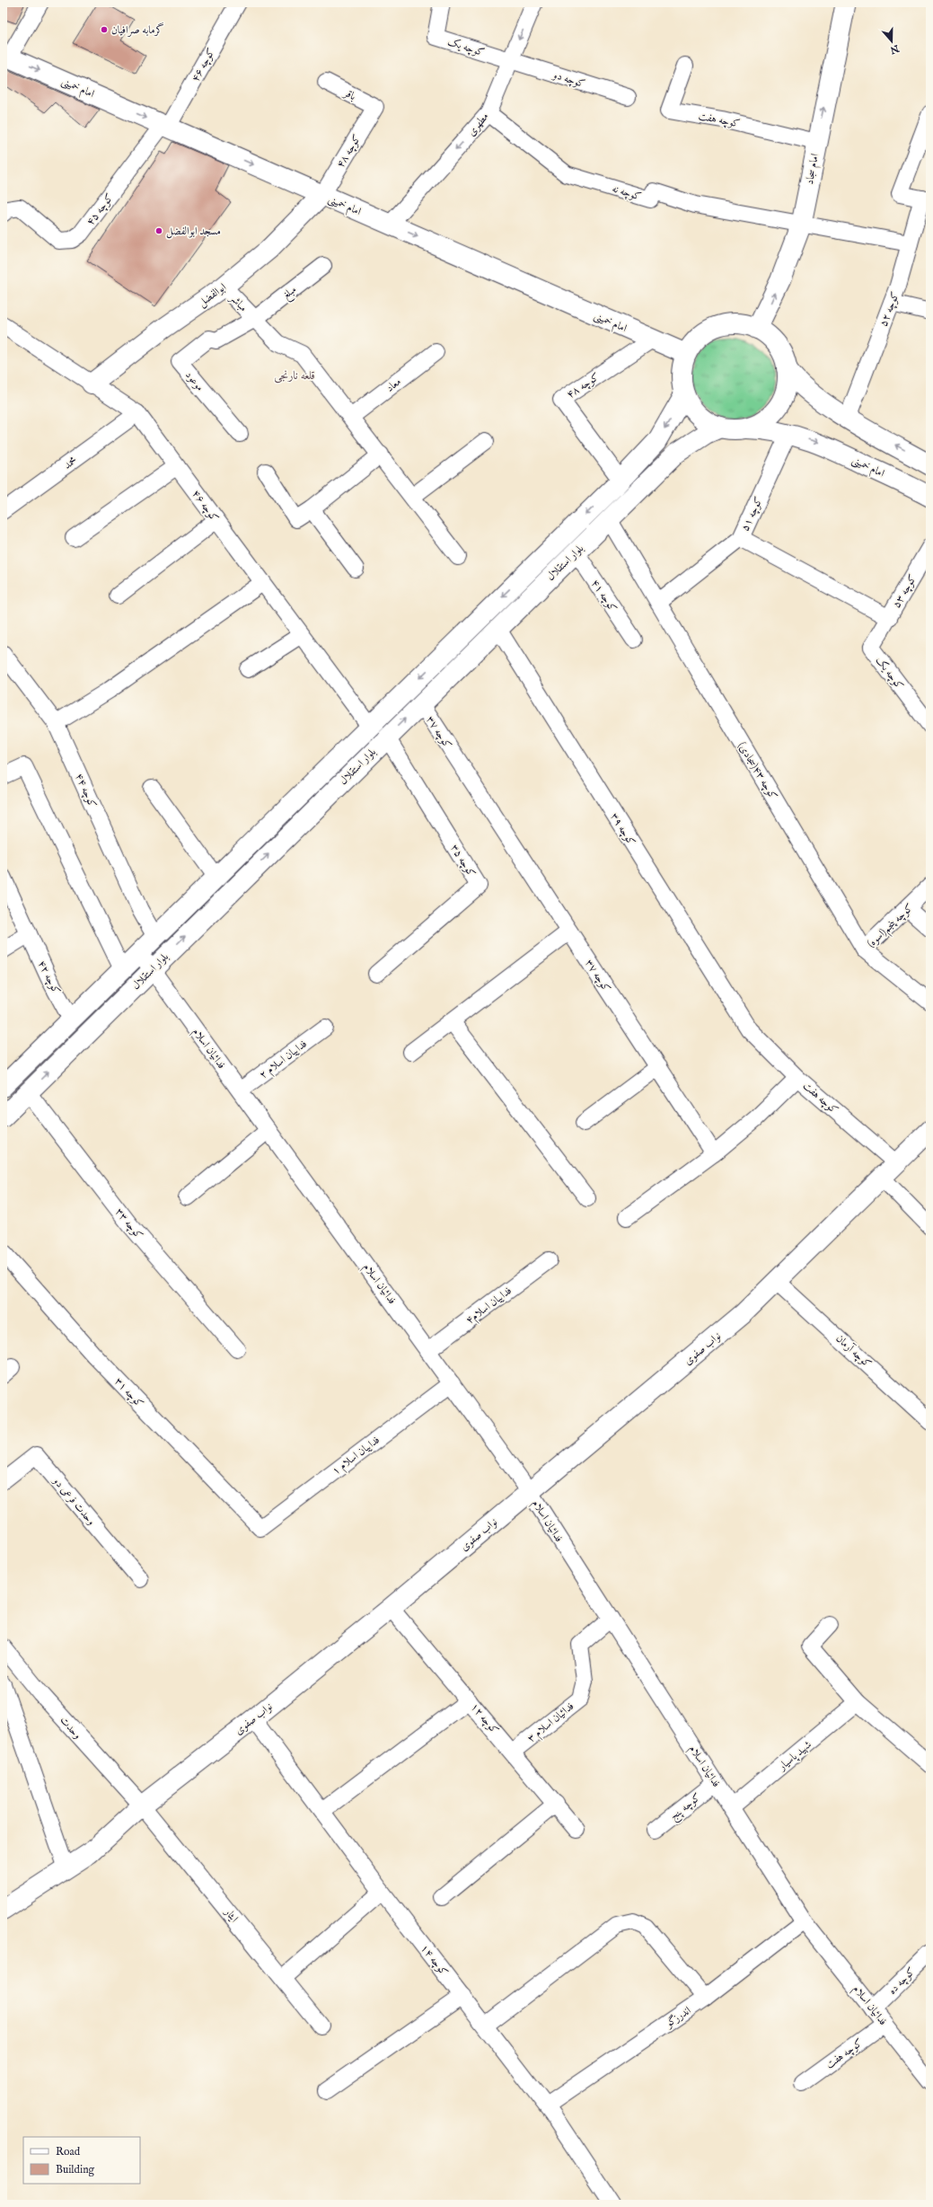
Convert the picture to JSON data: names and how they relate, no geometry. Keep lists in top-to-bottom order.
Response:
{
  "streets": {
    "main road": [
      "امام خمینی",
      "امام سجاد",
      "ابوالفضل",
      "بلوار استقلال",
      "نواب صفوی"
    ],
    "street": [
      "کوچه یک",
      "کوچه ۴۶",
      "کوچه دو",
      "باقر",
      "کوچه هفت",
      "مطهری",
      "کوچه ۴۸",
      "کوچه نه",
      "کوچه ۴۵",
      "مبلغ",
      "مباشر",
      "کوچه ۵۲",
      "موعود",
      "معاد",
      "محمد",
      "کوچه ۵۱",
      "کوچه ۵۳",
      "کوچه ۴۱",
      "کوچه ۳۷",
      "کوچه ۴۳(سجادی)",
      "کوچه ۴۴",
      "کوچه ۳۹",
      "کوچه ۳۵",
      "کوچه پنجم(اسوه)",
      "کوچه ۴۲",
      "فدائیان اسلام",
      "فداییان اسلام ۲",
      "کوچه ۳۳",
      "فداییان اسلام۴",
      "کوچه آرمان",
      "کوچه ۳۱",
      "فداییان اسلام ۱",
      "وحدت فرعی دو",
      "کوچه ۱۲",
      "فدائیان اسلام ۳",
      "وحدت",
      "شهید پاسیار",
      "کوچه پنج",
      "ایثار",
      "کوچه ۱۴",
      "کوچه ده",
      "اندرزگو"
    ]
  },
  "crossings": [
    ["کوچه یک", "کوچه دو"],
    ["کوچه یک", "مطهری"],
    ["کوچه یک", "کوچه ۵۳"],
    ["کوچه ۴۶", "امام خمینی"],
    ["کوچه ۴۶", "کوچه ۴۵"],
    ["کوچه ۴۶", "ابوالفضل"],
    ["کوچه ۴۶", "محمد"],
    ["کوچه ۴۶", "بلوار استقلال"],
    ["کوچه دو", "مطهری"],
    ["امام خمینی", "مطهری"],
    ["امام خمینی", "کوچه ۴۸"],
    ["امام خمینی", "امام سجاد"],
    ["امام خمینی", "کوچه ۴۵"],
    ["امام خمینی", "ابوالفضل"],
    ["امام خمینی", "کوچه ۵۱"],
    ["امام خمینی", "بلوار استقلال"],
    ["باقر", "کوچه ۴۸"],
    ["کوچه هفت", "امام سجاد"],
    ["کوچه هفت", "کوچه ۳۹"],
    ["کوچه هفت", "فدائیان اسلام"],
    ["کوچه هفت", "نواب صفوی"],
    ["مطهری", "کوچه نه"],
    ["کوچه ۴۸", "ابوالفضل"],
    ["کوچه ۴۸", "بلوار استقلال"],
    ["امام سجاد", "کوچه نه"],
    ["امام سجاد", "بلوار استقلال"],
    ["مبلغ", "مباشر"],
    ["مبلغ", "موعود"],
    ["ابوالفضل", "مباشر"],
    ["مباشر", "موعود"],
    ["مباشر", "معاد"],
    ["کوچه ۵۱", "کوچه ۴۳(سجادی)"],
    ["بلوار استقلال", "کوچه ۴۱"],
    ["بلوار استقلال", "کوچه ۳۷"],
    ["بلوار استقلال", "کوچه ۴۳(سجادی)"],
    ["بلوار استقلال", "کوچه ۴۴"],
    ["بلوار استقلال", "کوچه ۳۹"],
    ["بلوار استقلال", "کوچه ۳۵"],
    ["بلوار استقلال", "کوچه ۴۲"],
    ["بلوار استقلال", "فدائیان اسلام"],
    ["بلوار استقلال", "کوچه ۳۳"],
    ["کوچه ۴۳(سجادی)", "کوچه پنجم(اسوه)"],
    ["فدائیان اسلام", "فداییان اسلام ۲"],
    ["فدائیان اسلام", "فداییان اسلام۴"],
    ["فدائیان اسلام", "نواب صفوی"],
    ["فدائیان اسلام", "فداییان اسلام ۱"],
    ["فدائیان اسلام", "فدائیان اسلام ۳"],
    ["فدائیان اسلام", "شهید پاسیار"],
    ["فدائیان اسلام", "کوچه پنج"],
    ["فدائیان اسلام", "کوچه ده"],
    ["فدائیان اسلام", "اندرزگو"],
    ["نواب صفوی", "کوچه آرمان"],
    ["نواب صفوی", "کوچه ۱۲"],
    ["نواب صفوی", "وحدت"],
    ["نواب صفوی", "ایثار"],
    ["نواب صفوی", "کوچه ۱۴"],
    ["کوچه ۳۱", "فداییان اسلام ۱"],
    ["کوچه ۱۲", "فدائیان اسلام ۳"],
    ["وحدت", "ایثار"],
    ["کوچه ۱۴", "اندرزگو"]
  ],
  "one_way": ["امام خمینی", "مطهری", "امام سجاد"],
  "districts": ["قلعه نارنجی"],
  "places": ["گرمابه صرافیان", "مسجد ابوالفضل"],
  "legend": ["Road", "Building"],
  "north": "bottom"
}
